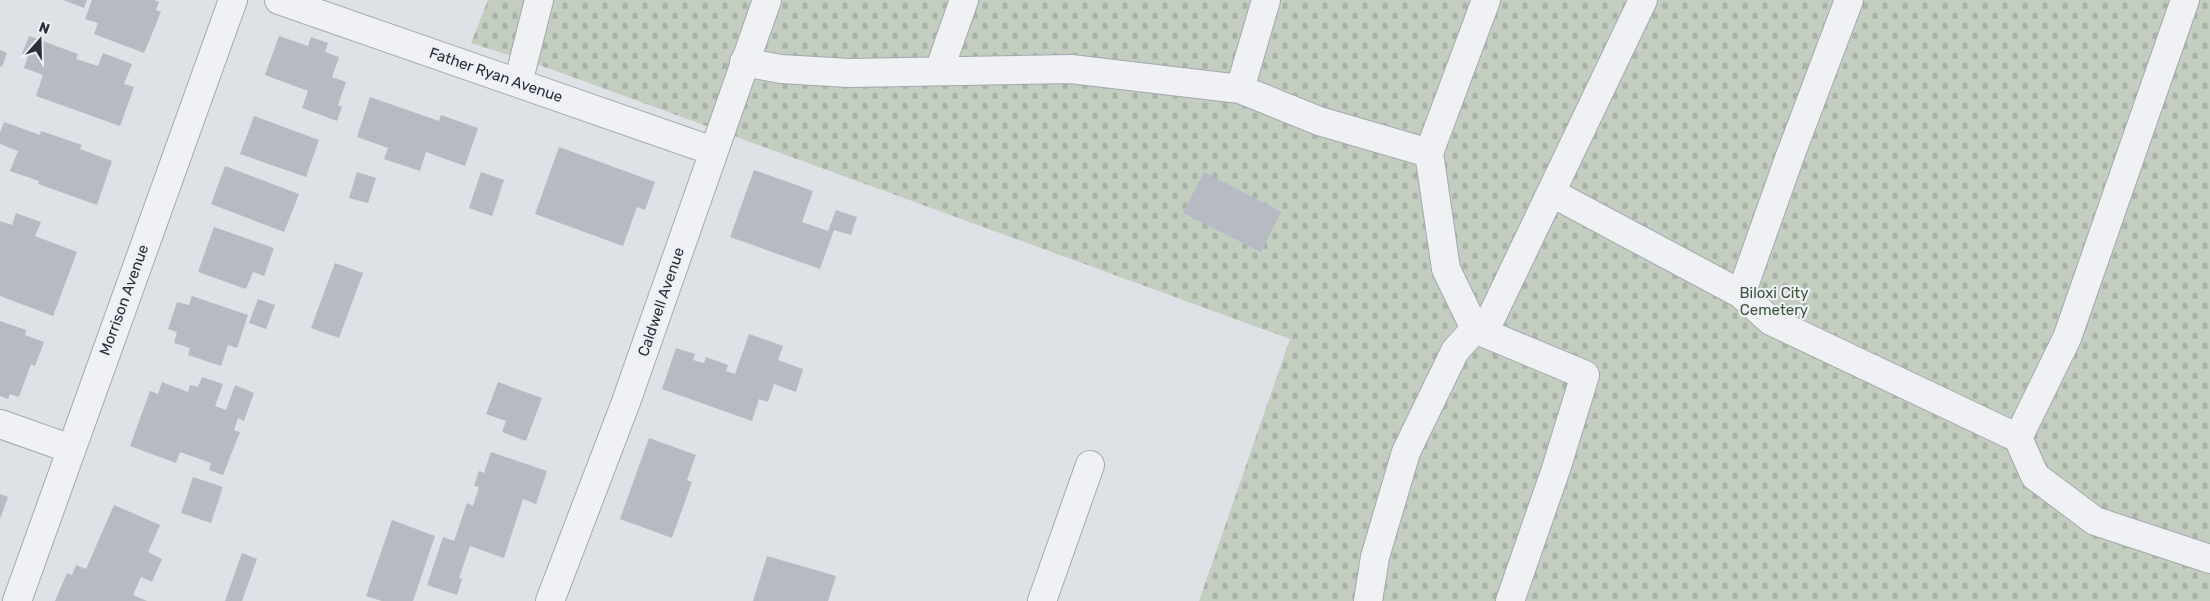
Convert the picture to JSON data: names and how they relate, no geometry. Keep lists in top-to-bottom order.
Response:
{
  "streets": {
    "street": ["Father Ryan Avenue", "Morrison Avenue", "Caldwell Avenue"]
  },
  "crossings": [
    ["Father Ryan Avenue", "Caldwell Avenue"]
  ],
  "parks": ["Biloxi City Cemetery"],
  "north": "top"
}
